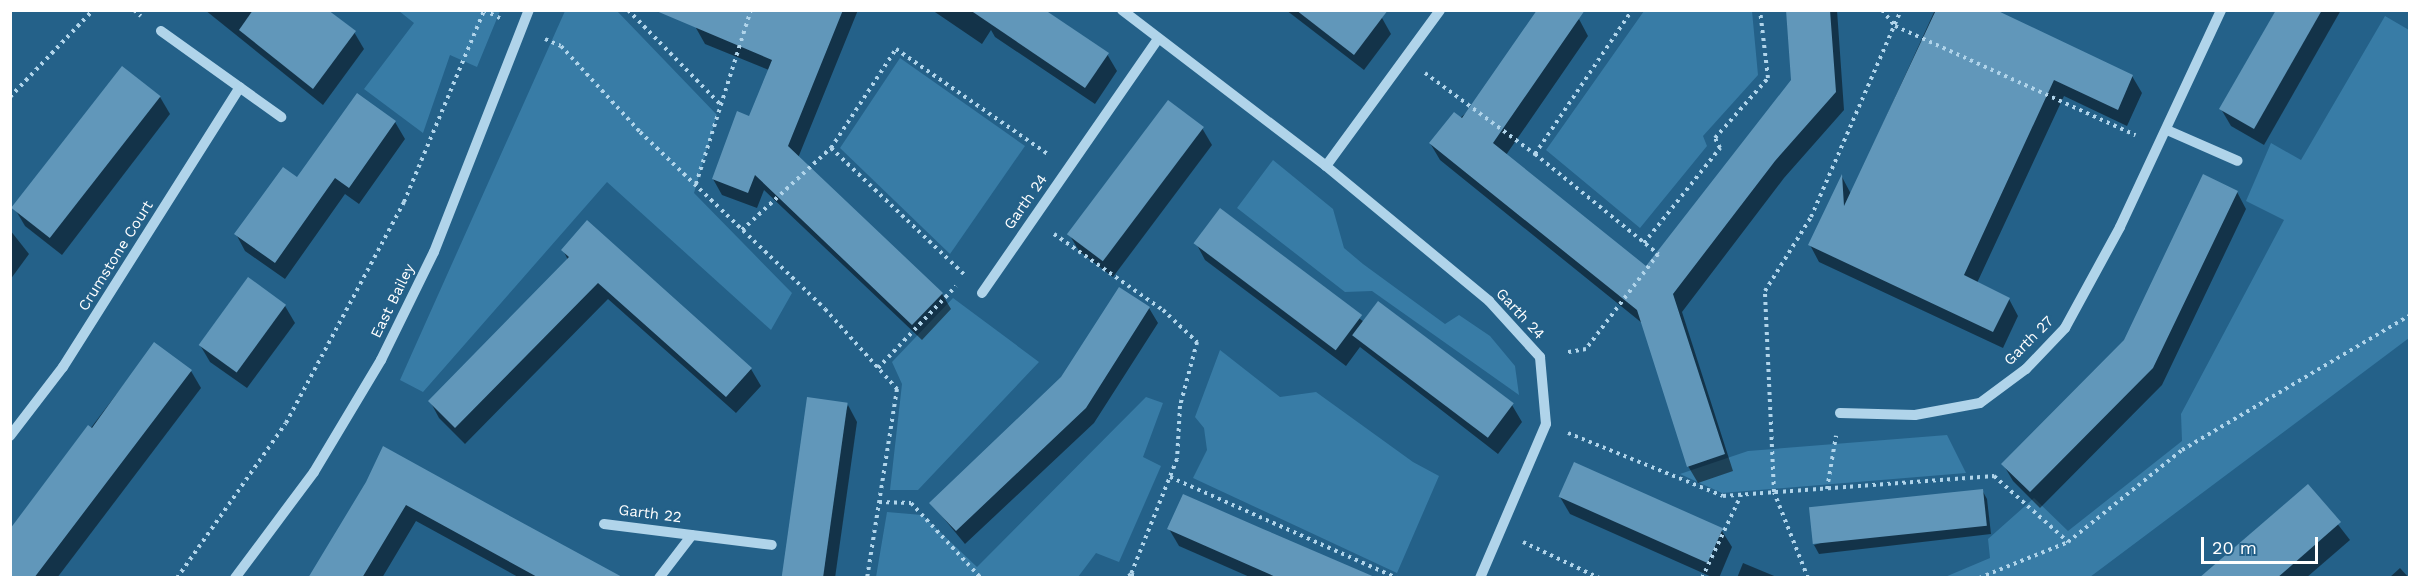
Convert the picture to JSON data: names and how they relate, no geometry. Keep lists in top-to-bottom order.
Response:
{
  "streets": {
    "street": [
      "Garth 24",
      "Crumstone Court",
      "East Bailey",
      "Garth 27",
      "Garth 22"
    ]
  },
  "scale_bar": "20 m"
}
